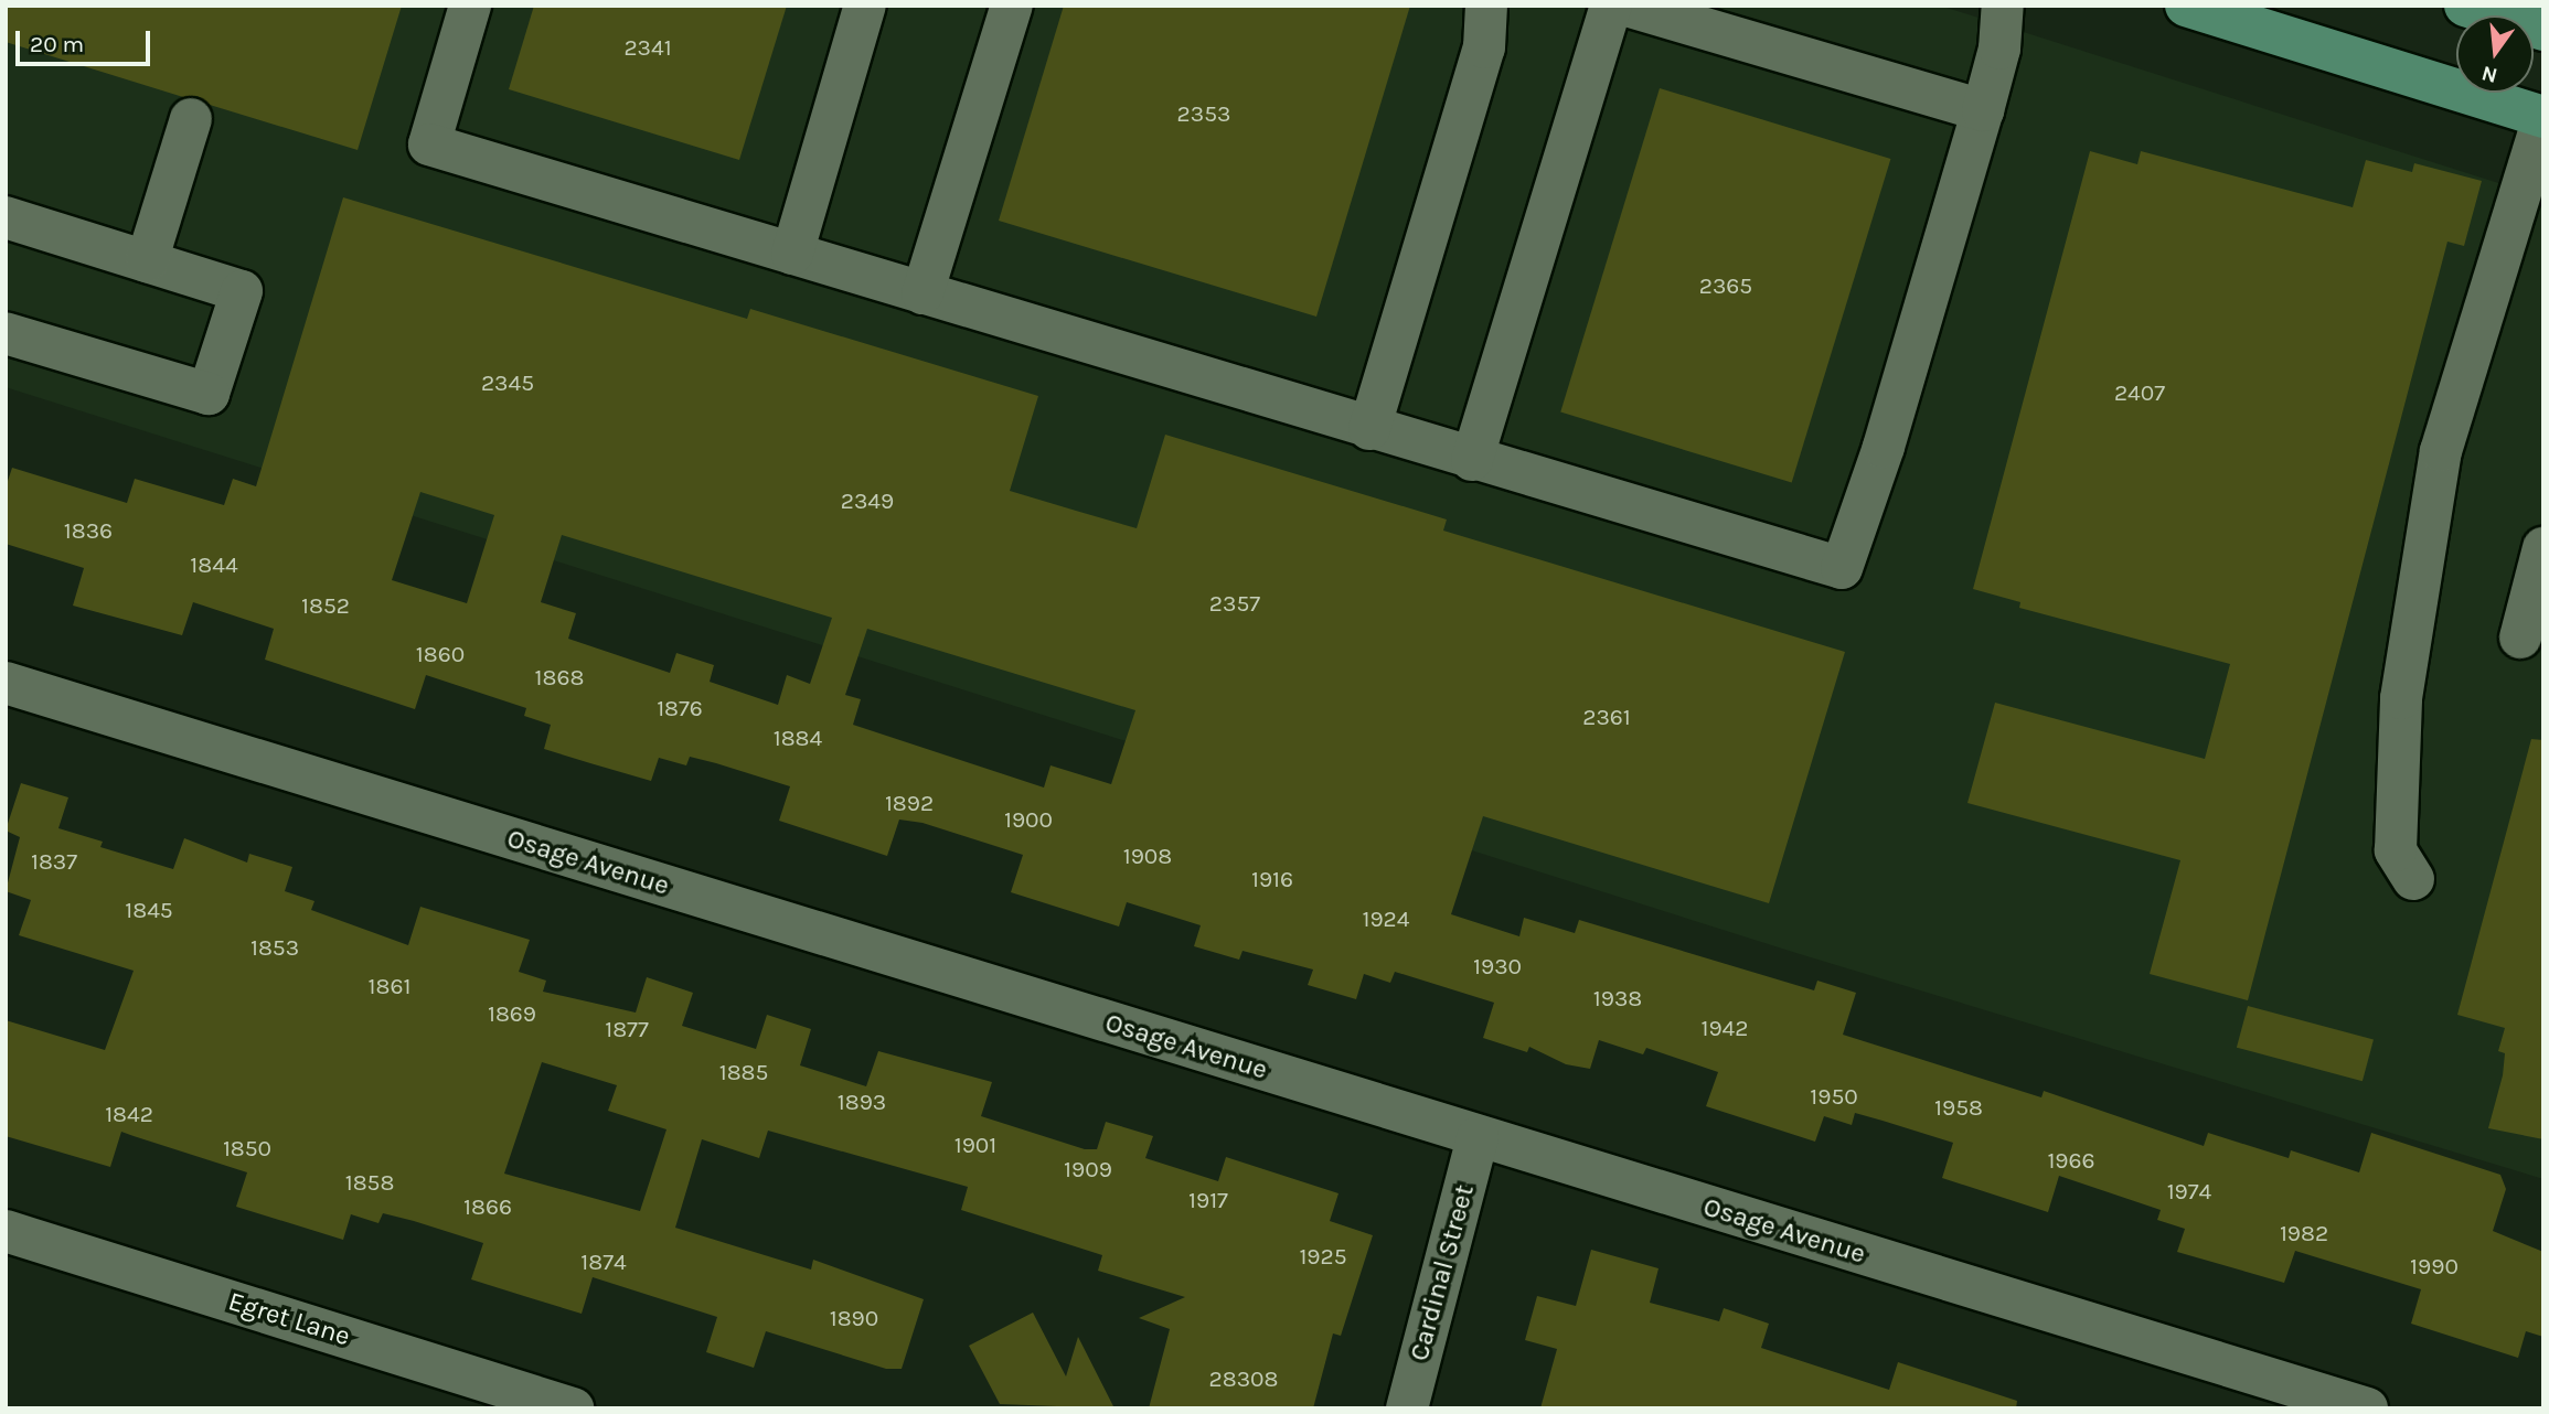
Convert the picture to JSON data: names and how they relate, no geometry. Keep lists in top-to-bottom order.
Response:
{
  "streets": {
    "street": ["Osage Avenue", "Cardinal Street", "Egret Lane"]
  },
  "crossings": [
    ["Osage Avenue", "Cardinal Street"]
  ],
  "house_numbers": [
    "2341",
    "2353",
    "2365",
    "2345",
    "2407",
    "2349",
    "1836",
    "1844",
    "2357",
    "1852",
    "1860",
    "1868",
    "1876",
    "2361",
    "1884",
    "1892",
    "1900",
    "1908",
    "1837",
    "1916",
    "1845",
    "1924",
    "1853",
    "1930",
    "1861",
    "1938",
    "1869",
    "1942",
    "1877",
    "1885",
    "1950",
    "1893",
    "1958",
    "1842",
    "1901",
    "1850",
    "1966",
    "1909",
    "1858",
    "1974",
    "1917",
    "1866",
    "1982",
    "1925",
    "1874",
    "1990",
    "1890",
    "28308"
  ],
  "scale_bar": "20 m",
  "north": "bottom"
}
